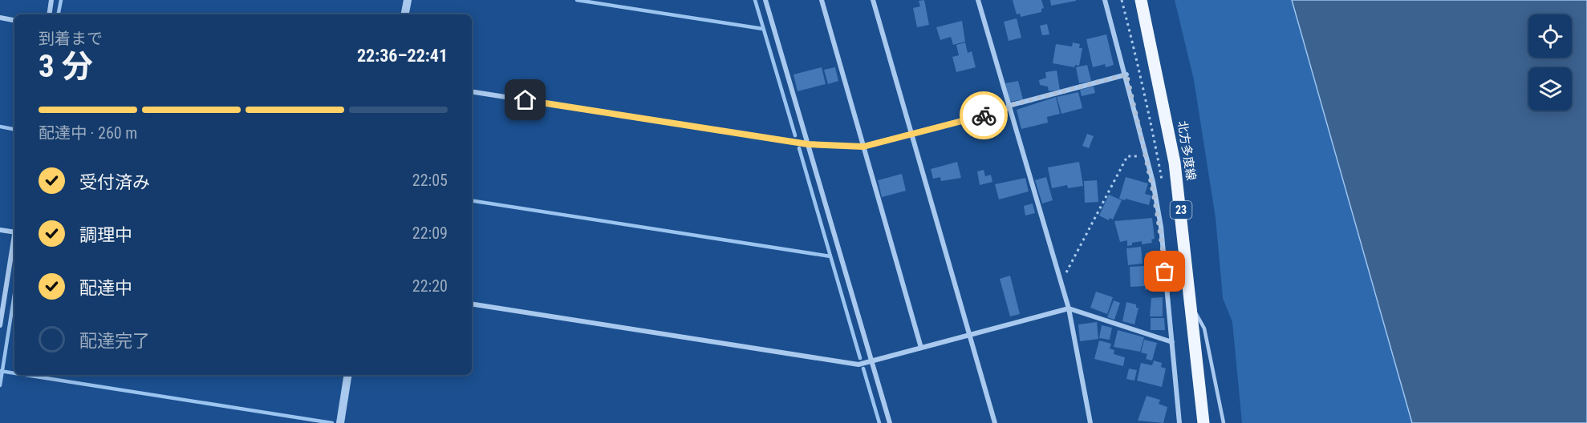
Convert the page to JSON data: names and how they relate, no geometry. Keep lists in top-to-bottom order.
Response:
{
  "streets": {
    "main road": ["北方多度線", "23"]
  },
  "page": {
    "heading": ["3 分", "到着まで", "22:36–22:41"],
    "bar": "配達中 · 260 m",
    "list": [
      ["受付済み", "22:05"],
      ["調理中", "22:09"],
      ["配達中", "22:20"],
      "配達完了"
    ]
  }
}
